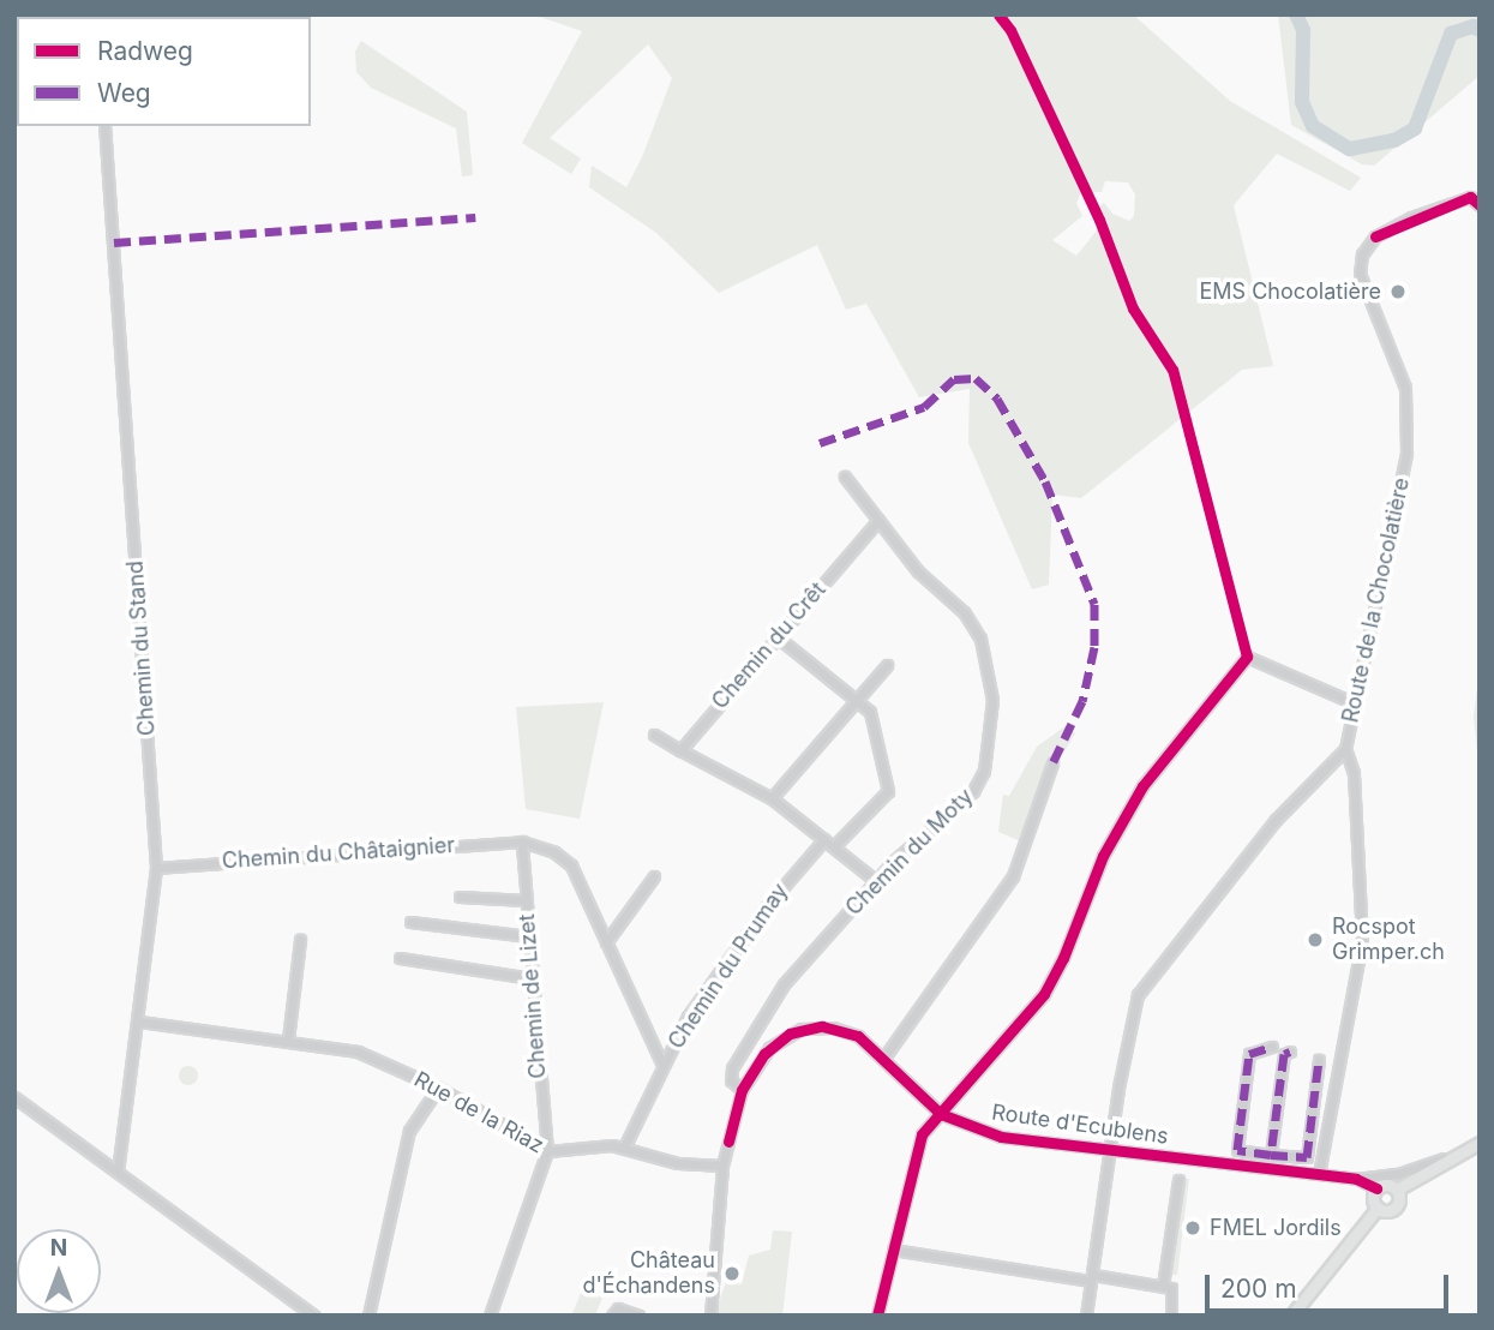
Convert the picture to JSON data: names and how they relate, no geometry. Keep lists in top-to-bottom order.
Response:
{
  "streets": {
    "street": [
      "Route de la Chocolatière",
      "Chemin du Crêt",
      "Chemin du Stand",
      "Chemin du Moty",
      "Chemin du Châtaignier",
      "Chemin du Prumay",
      "Chemin de Lizet",
      "Rue de la Riaz",
      "Route d'Ecublens"
    ]
  },
  "crossings": [
    ["Route de la Chocolatière", "Route d'Ecublens"],
    ["Chemin du Crêt", "Chemin du Moty"],
    ["Chemin du Stand", "Chemin du Châtaignier"],
    ["Chemin du Stand", "Rue de la Riaz"],
    ["Chemin du Moty", "Route d'Ecublens"],
    ["Chemin du Châtaignier", "Chemin de Lizet"],
    ["Chemin du Prumay", "Rue de la Riaz"],
    ["Chemin de Lizet", "Rue de la Riaz"],
    ["Rue de la Riaz", "Route d'Ecublens"]
  ],
  "places": [
    "EMS Chocolatière",
    "Rocspot Grimper.ch",
    "FMEL Jordils",
    "Château d'Échandens"
  ],
  "legend": ["Radweg", "Weg"],
  "scale_bar": "200 m",
  "north": "top"
}
